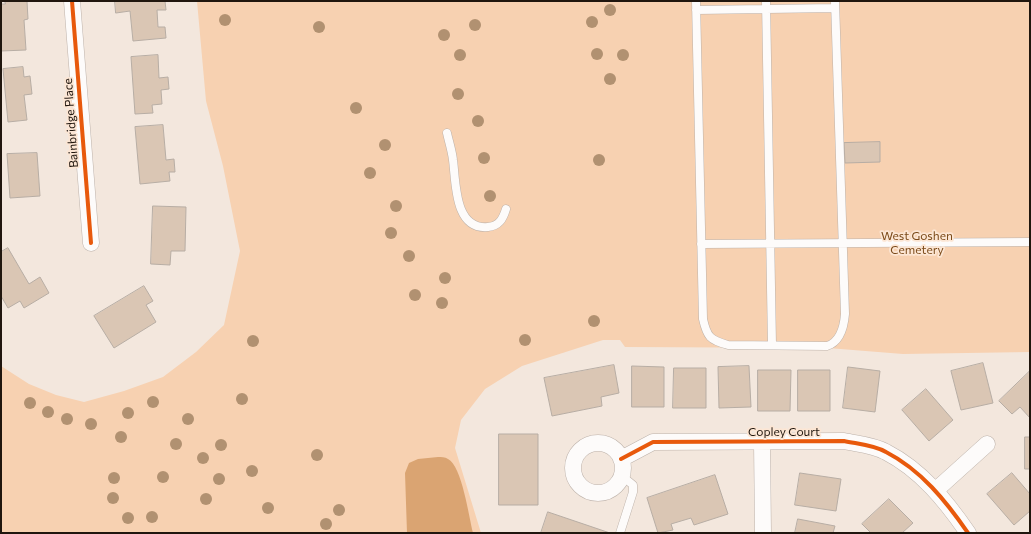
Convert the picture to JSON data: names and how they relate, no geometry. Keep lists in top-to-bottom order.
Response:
{
  "streets": {
    "street": ["Bainbridge Place", "Copley Court"]
  },
  "parks": ["West Goshen Cemetery"]
}
